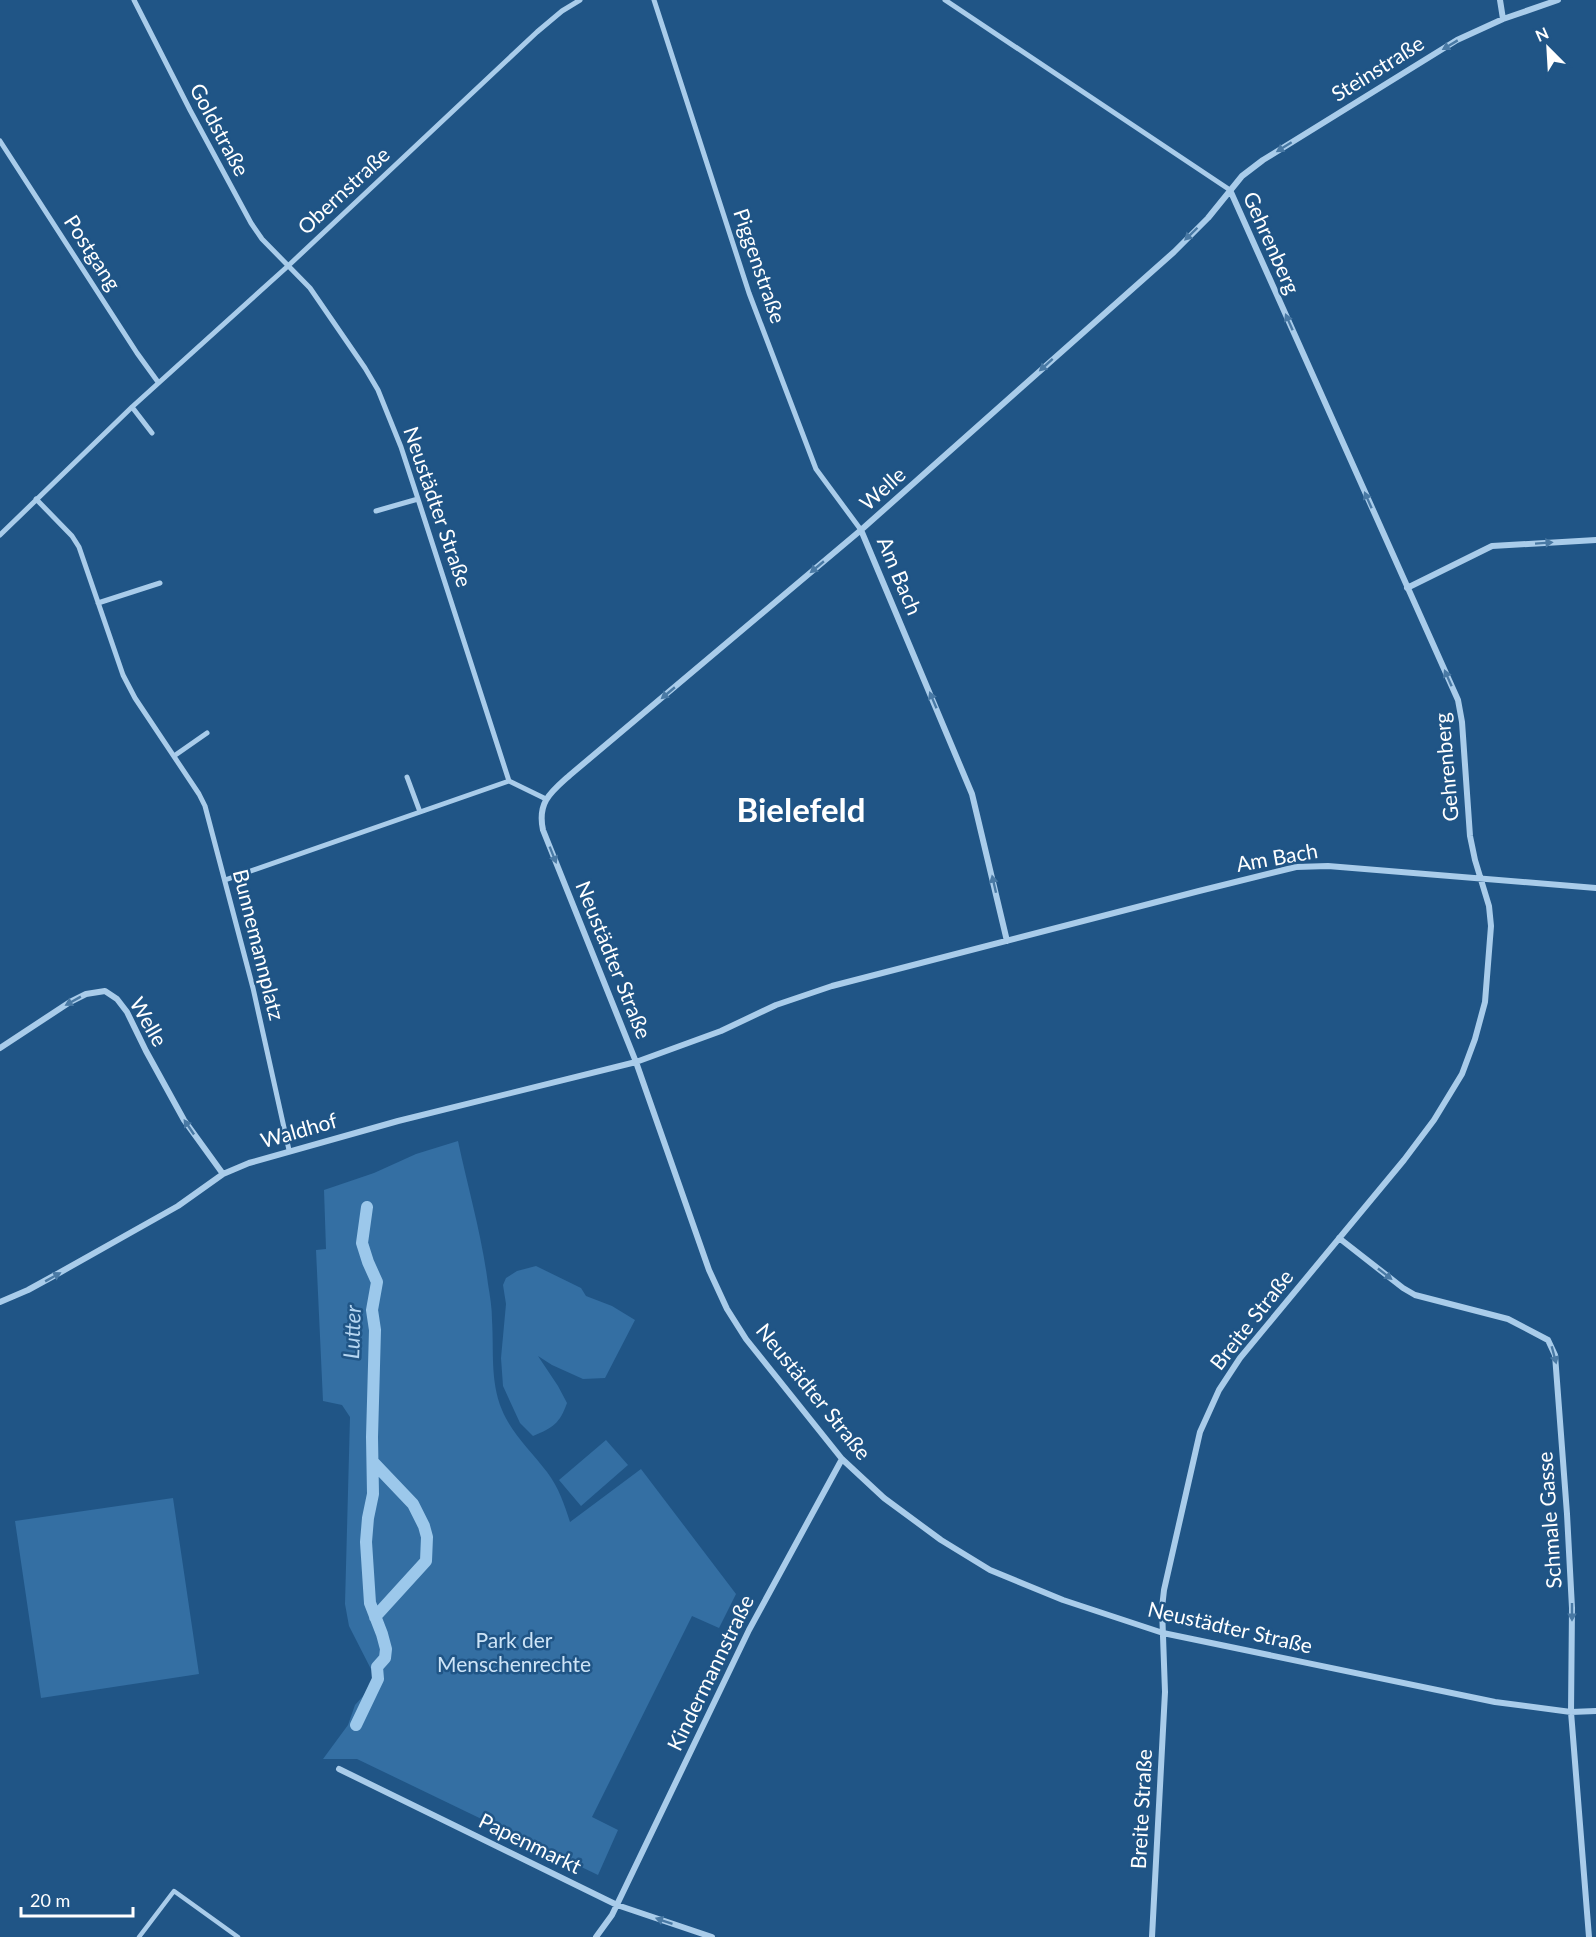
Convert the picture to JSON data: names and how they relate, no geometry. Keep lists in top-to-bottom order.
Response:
{
  "streets": {
    "street": [
      "Steinstraße",
      "Goldstraße",
      "Obernstraße",
      "Gehrenberg",
      "Postgang",
      "Piggenstraße",
      "Welle",
      "Neustädter Straße",
      "Am Bach",
      "Bunnemannplatz",
      "Waldhof",
      "Breite Straße",
      "Schmale Gasse",
      "Kindermannstraße",
      "Papenmarkt"
    ]
  },
  "crossings": [
    ["Steinstraße", "Gehrenberg"],
    ["Steinstraße", "Welle"],
    ["Goldstraße", "Obernstraße"],
    ["Goldstraße", "Neustädter Straße"],
    ["Obernstraße", "Postgang"],
    ["Obernstraße", "Neustädter Straße"],
    ["Obernstraße", "Bunnemannplatz"],
    ["Gehrenberg", "Welle"],
    ["Gehrenberg", "Am Bach"],
    ["Gehrenberg", "Breite Straße"],
    ["Piggenstraße", "Welle"],
    ["Piggenstraße", "Am Bach"],
    ["Welle", "Neustädter Straße"],
    ["Welle", "Am Bach"],
    ["Welle", "Waldhof"],
    ["Neustädter Straße", "Am Bach"],
    ["Neustädter Straße", "Waldhof"],
    ["Neustädter Straße", "Breite Straße"],
    ["Neustädter Straße", "Schmale Gasse"],
    ["Neustädter Straße", "Kindermannstraße"],
    ["Am Bach", "Waldhof"],
    ["Am Bach", "Breite Straße"],
    ["Bunnemannplatz", "Waldhof"],
    ["Breite Straße", "Schmale Gasse"],
    ["Kindermannstraße", "Papenmarkt"]
  ],
  "one_way": [
    "Steinstraße",
    "Gehrenberg",
    "Welle",
    "Waldhof",
    "Schmale Gasse"
  ],
  "districts": ["Bielefeld"],
  "water": ["Lutter"],
  "parks": ["Park der Menschenrechte"],
  "scale_bar": "20 m",
  "north": "top left"
}
